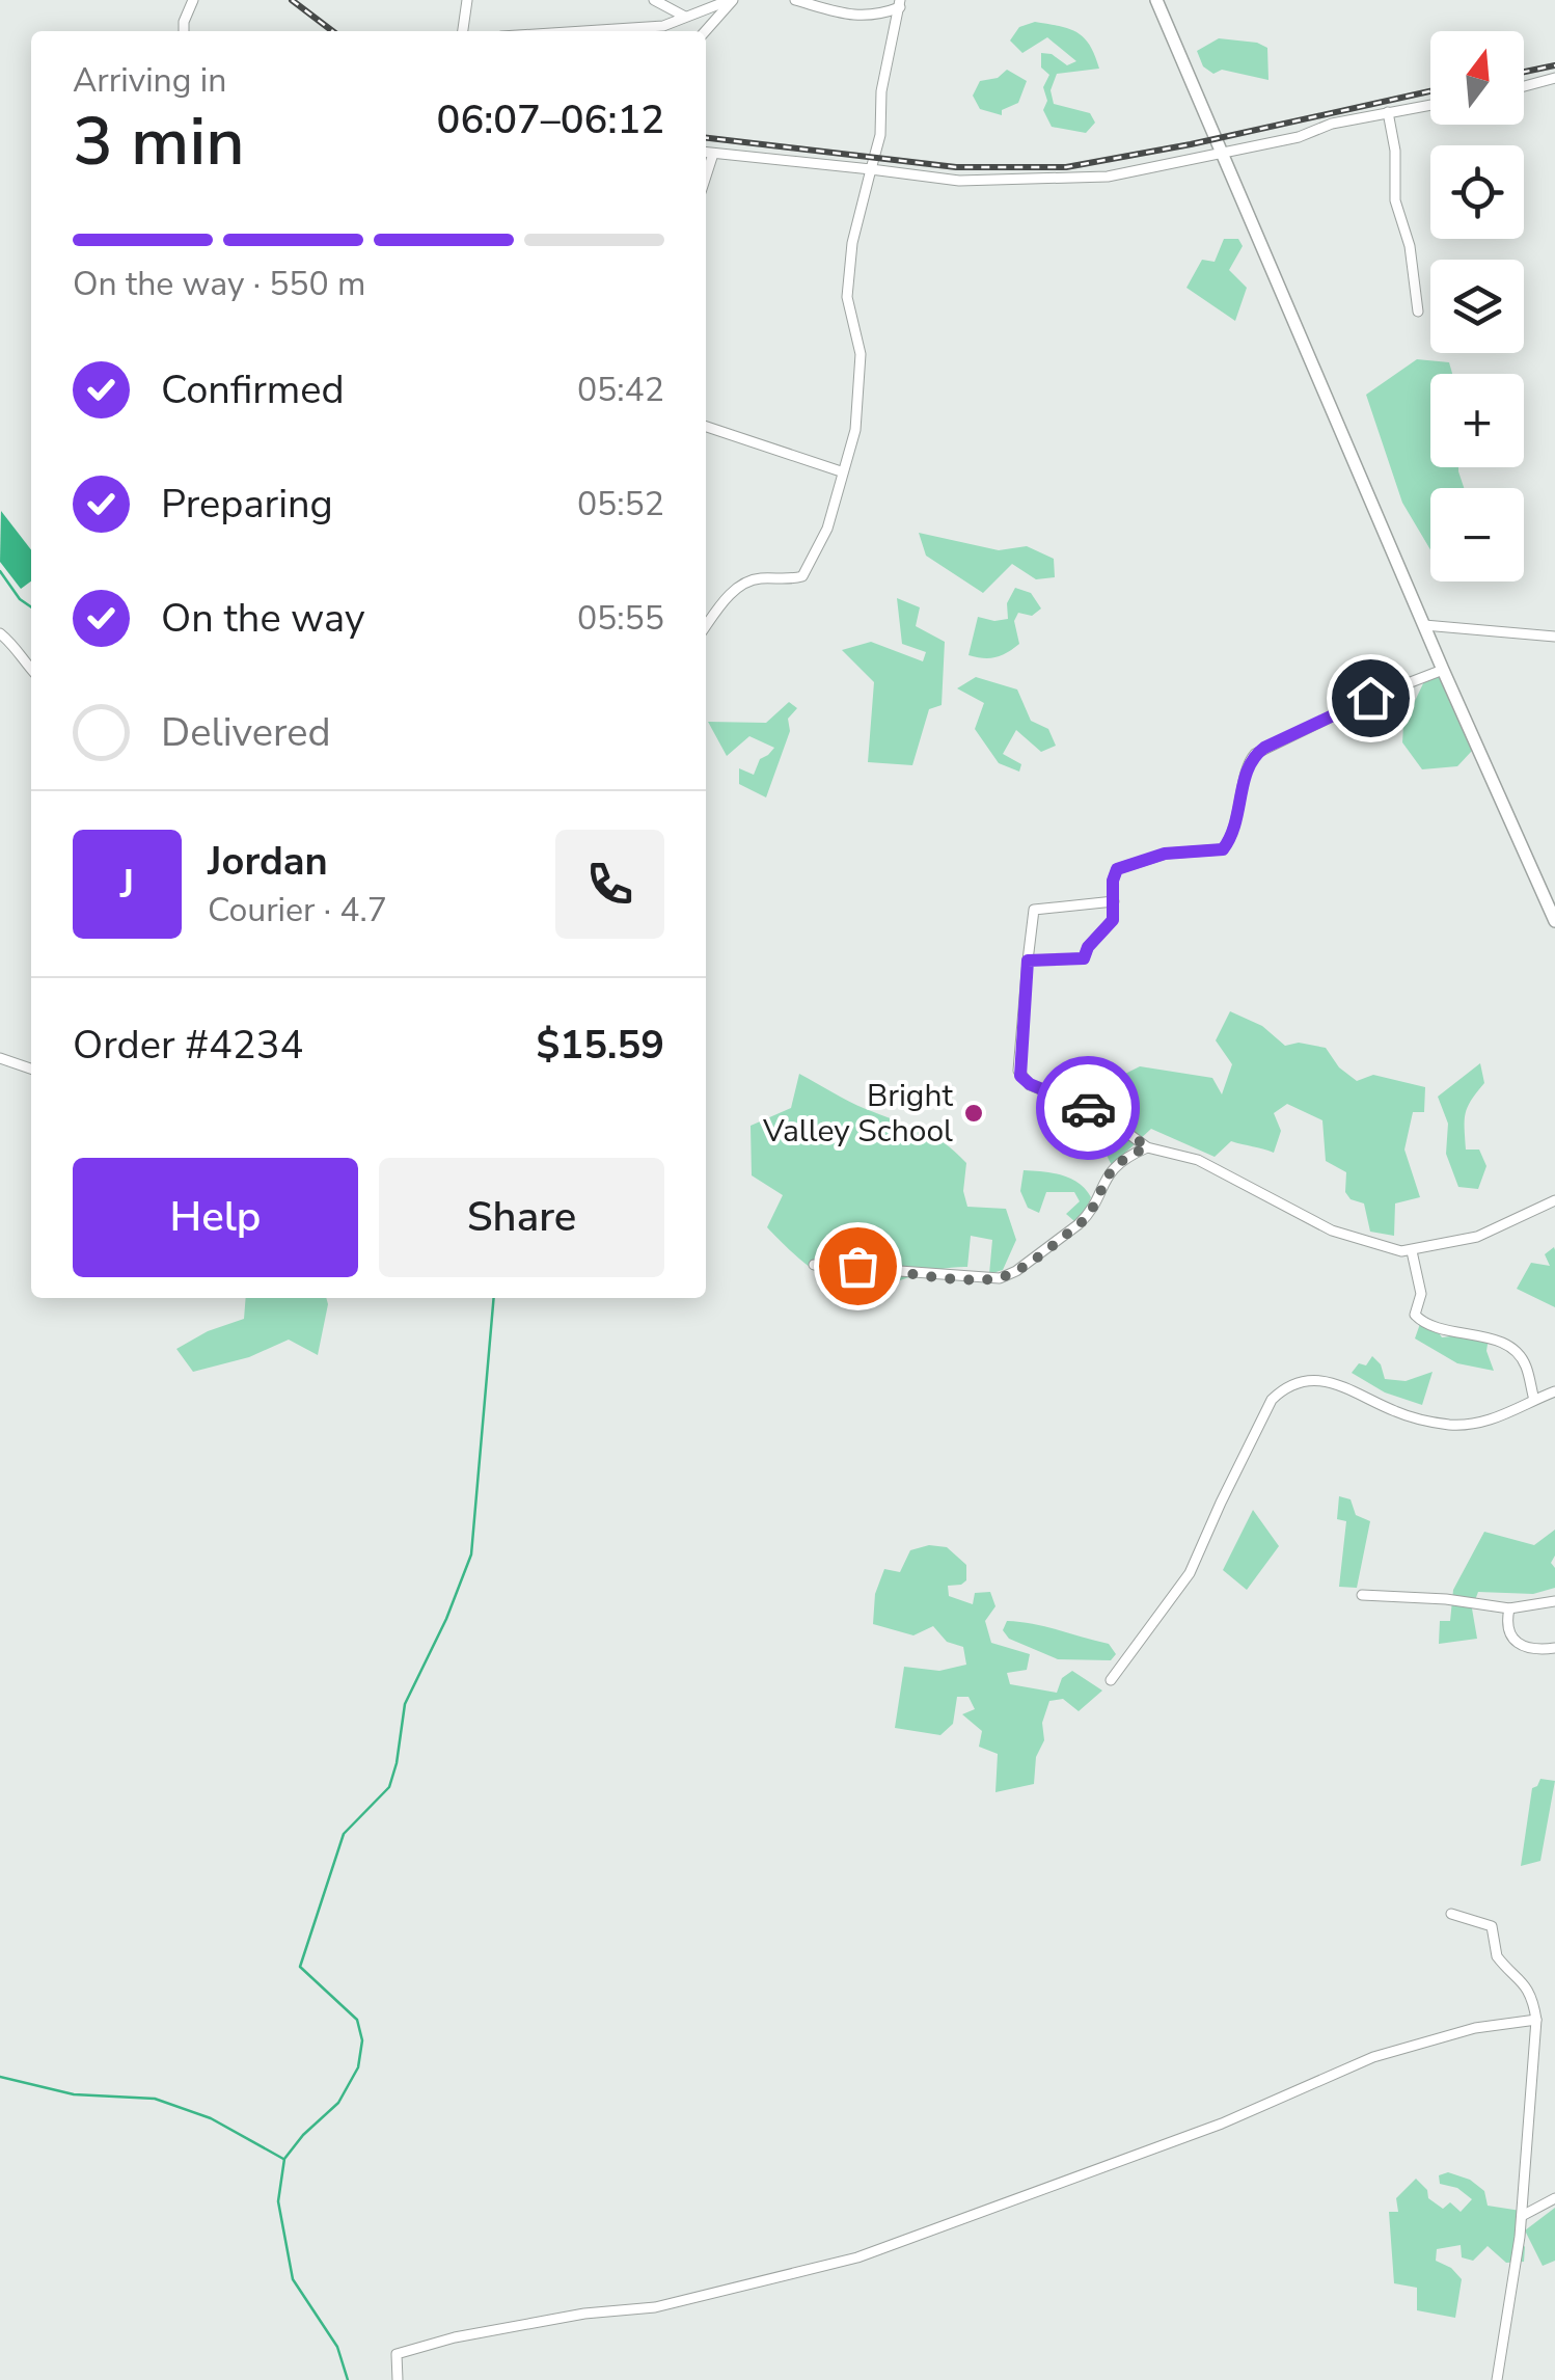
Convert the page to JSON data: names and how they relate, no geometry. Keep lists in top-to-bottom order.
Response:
{
  "places": ["Bright Valley School"],
  "north": "top",
  "page": {
    "map_buttons": ["+", "−"],
    "heading": ["3 min", "Arriving in", "06:07–06:12"],
    "panel": [
      "Jordan",
      "Courier · 4.7",
      "Order #4234",
      "$15.59"
    ],
    "bar": "On the way · 550 m",
    "list": [
      ["Confirmed", "05:42"],
      ["Preparing", "05:52"],
      ["On the way", "05:55"],
      "Delivered"
    ],
    "round": "J",
    "buttons": ["Help", "Share"]
  }
}
